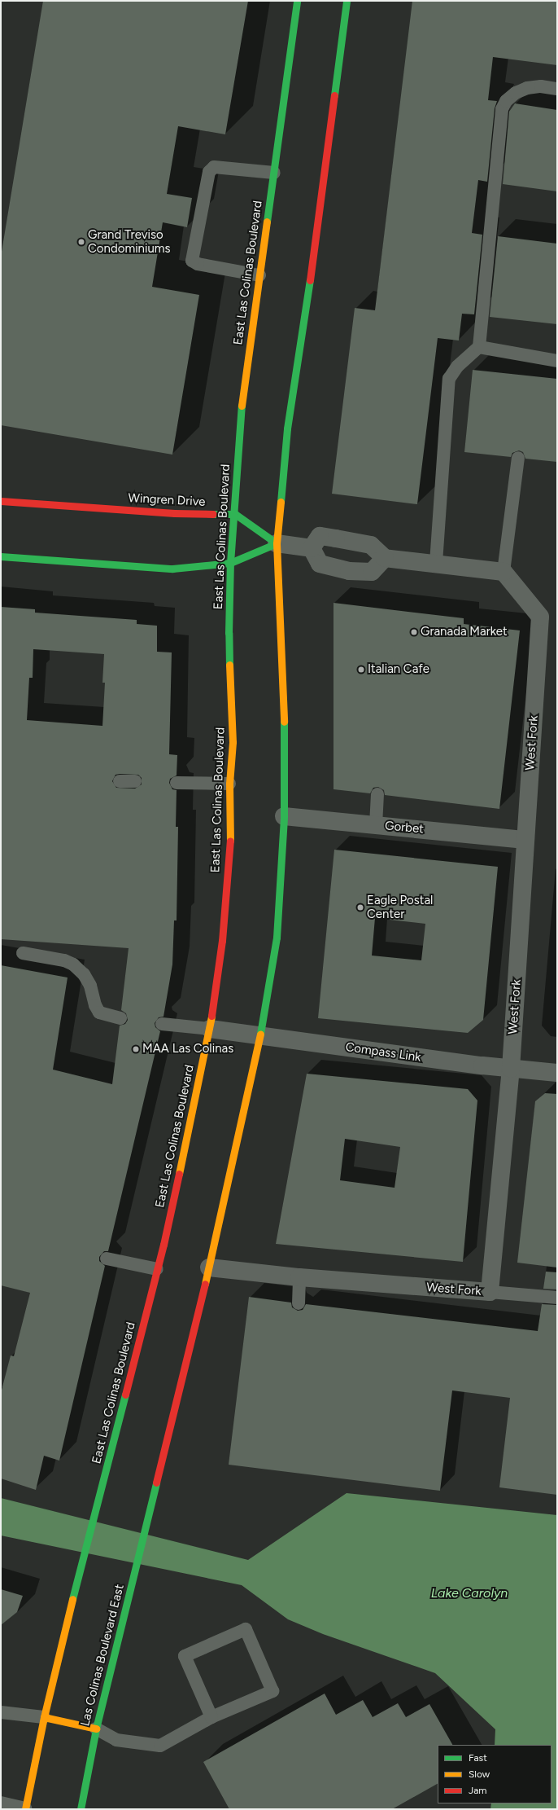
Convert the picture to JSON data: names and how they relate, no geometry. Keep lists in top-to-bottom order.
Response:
{
  "streets": {
    "main road": ["East Las Colinas Boulevard", "Wingren Drive", "Las Colinas Boulevard East"],
    "street": ["West Fork", "Gorbet", "Compass Link"]
  },
  "crossings": [
    ["East Las Colinas Boulevard", "Wingren Drive"],
    ["East Las Colinas Boulevard", "Compass Link"],
    ["West Fork", "Gorbet"],
    ["West Fork", "Compass Link"],
    ["West Fork", "Las Colinas Boulevard East"]
  ],
  "water": ["Lake Carolyn"],
  "places": [
    "Grand Treviso Condominiums",
    "Granada Market",
    "Italian Cafe",
    "Eagle Postal Center",
    "MAA Las Colinas"
  ],
  "legend": ["Fast", "Slow", "Jam"]
}
